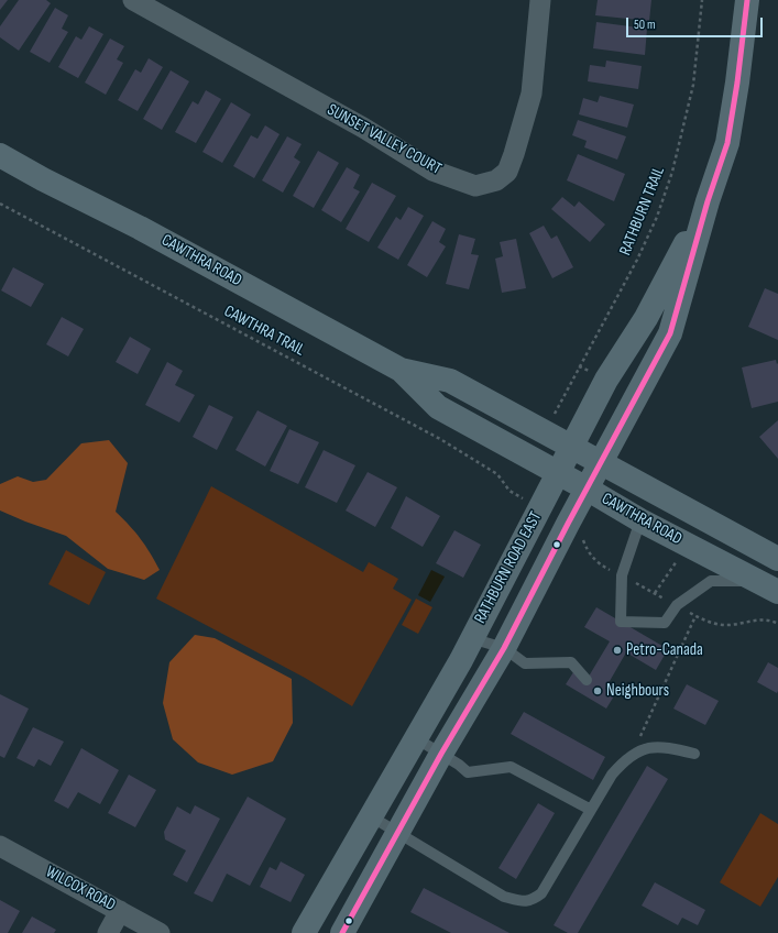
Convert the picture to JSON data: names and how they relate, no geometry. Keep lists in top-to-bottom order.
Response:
{
  "streets": {
    "street": [
      "SUNSET VALLEY COURT",
      "CAWTHRA ROAD",
      "RATHBURN ROAD EAST",
      "WILCOX ROAD"
    ],
    "path": ["RATHBURN TRAIL", "CAWTHRA TRAIL"]
  },
  "crossings": [
    ["CAWTHRA ROAD", "RATHBURN ROAD EAST"]
  ],
  "places": ["Petro-Canada", "Neighbours"],
  "scale_bar": "50 m"
}
